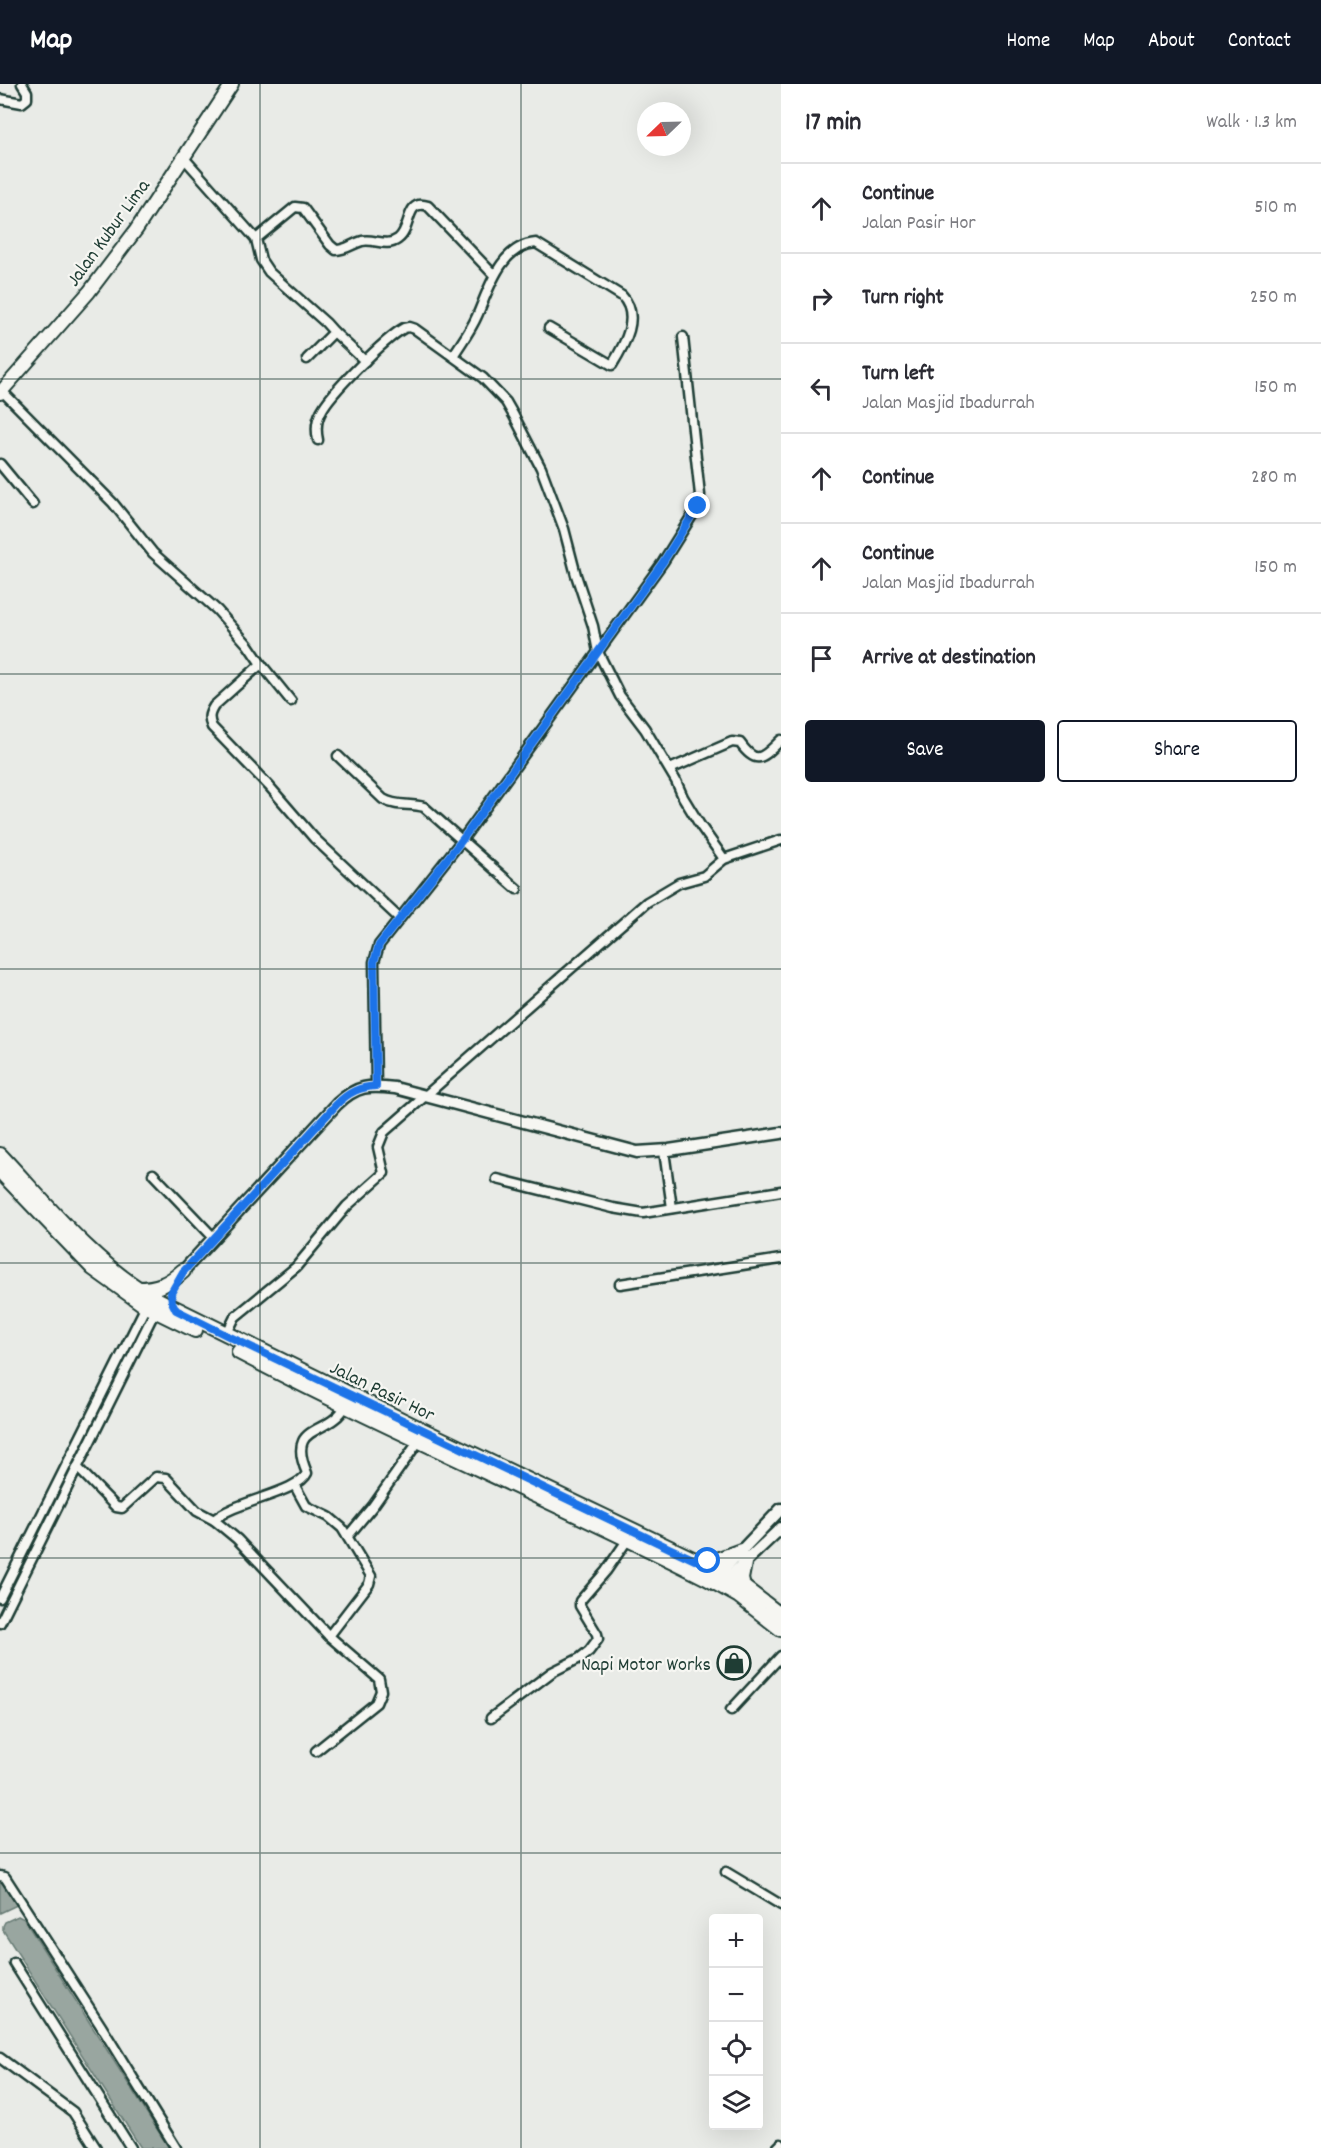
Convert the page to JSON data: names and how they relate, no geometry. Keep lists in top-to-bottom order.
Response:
{
  "streets": {
    "main road": ["Jalan Kubur Lima", "Jalan Pasir Hor"]
  },
  "places": {
    "shop": ["Napi Motor Works"]
  },
  "north": "bottom left",
  "page": {
    "header": "Map",
    "nav": [
      "Home",
      "Map",
      "About",
      "Contact"
    ],
    "heading": ["17 min", "Walk · 1.3 km"],
    "list": [
      ["Continue", "Jalan Pasir Hor", "510 m"],
      ["Turn right", "250 m"],
      ["Turn left", "Jalan Masjid Ibadurrah", "150 m"],
      ["Continue", "280 m"],
      ["Continue", "Jalan Masjid Ibadurrah", "150 m"],
      "Arrive at destination"
    ],
    "buttons": ["Save", "Share"],
    "map_buttons": ["+", "−"]
  }
}
